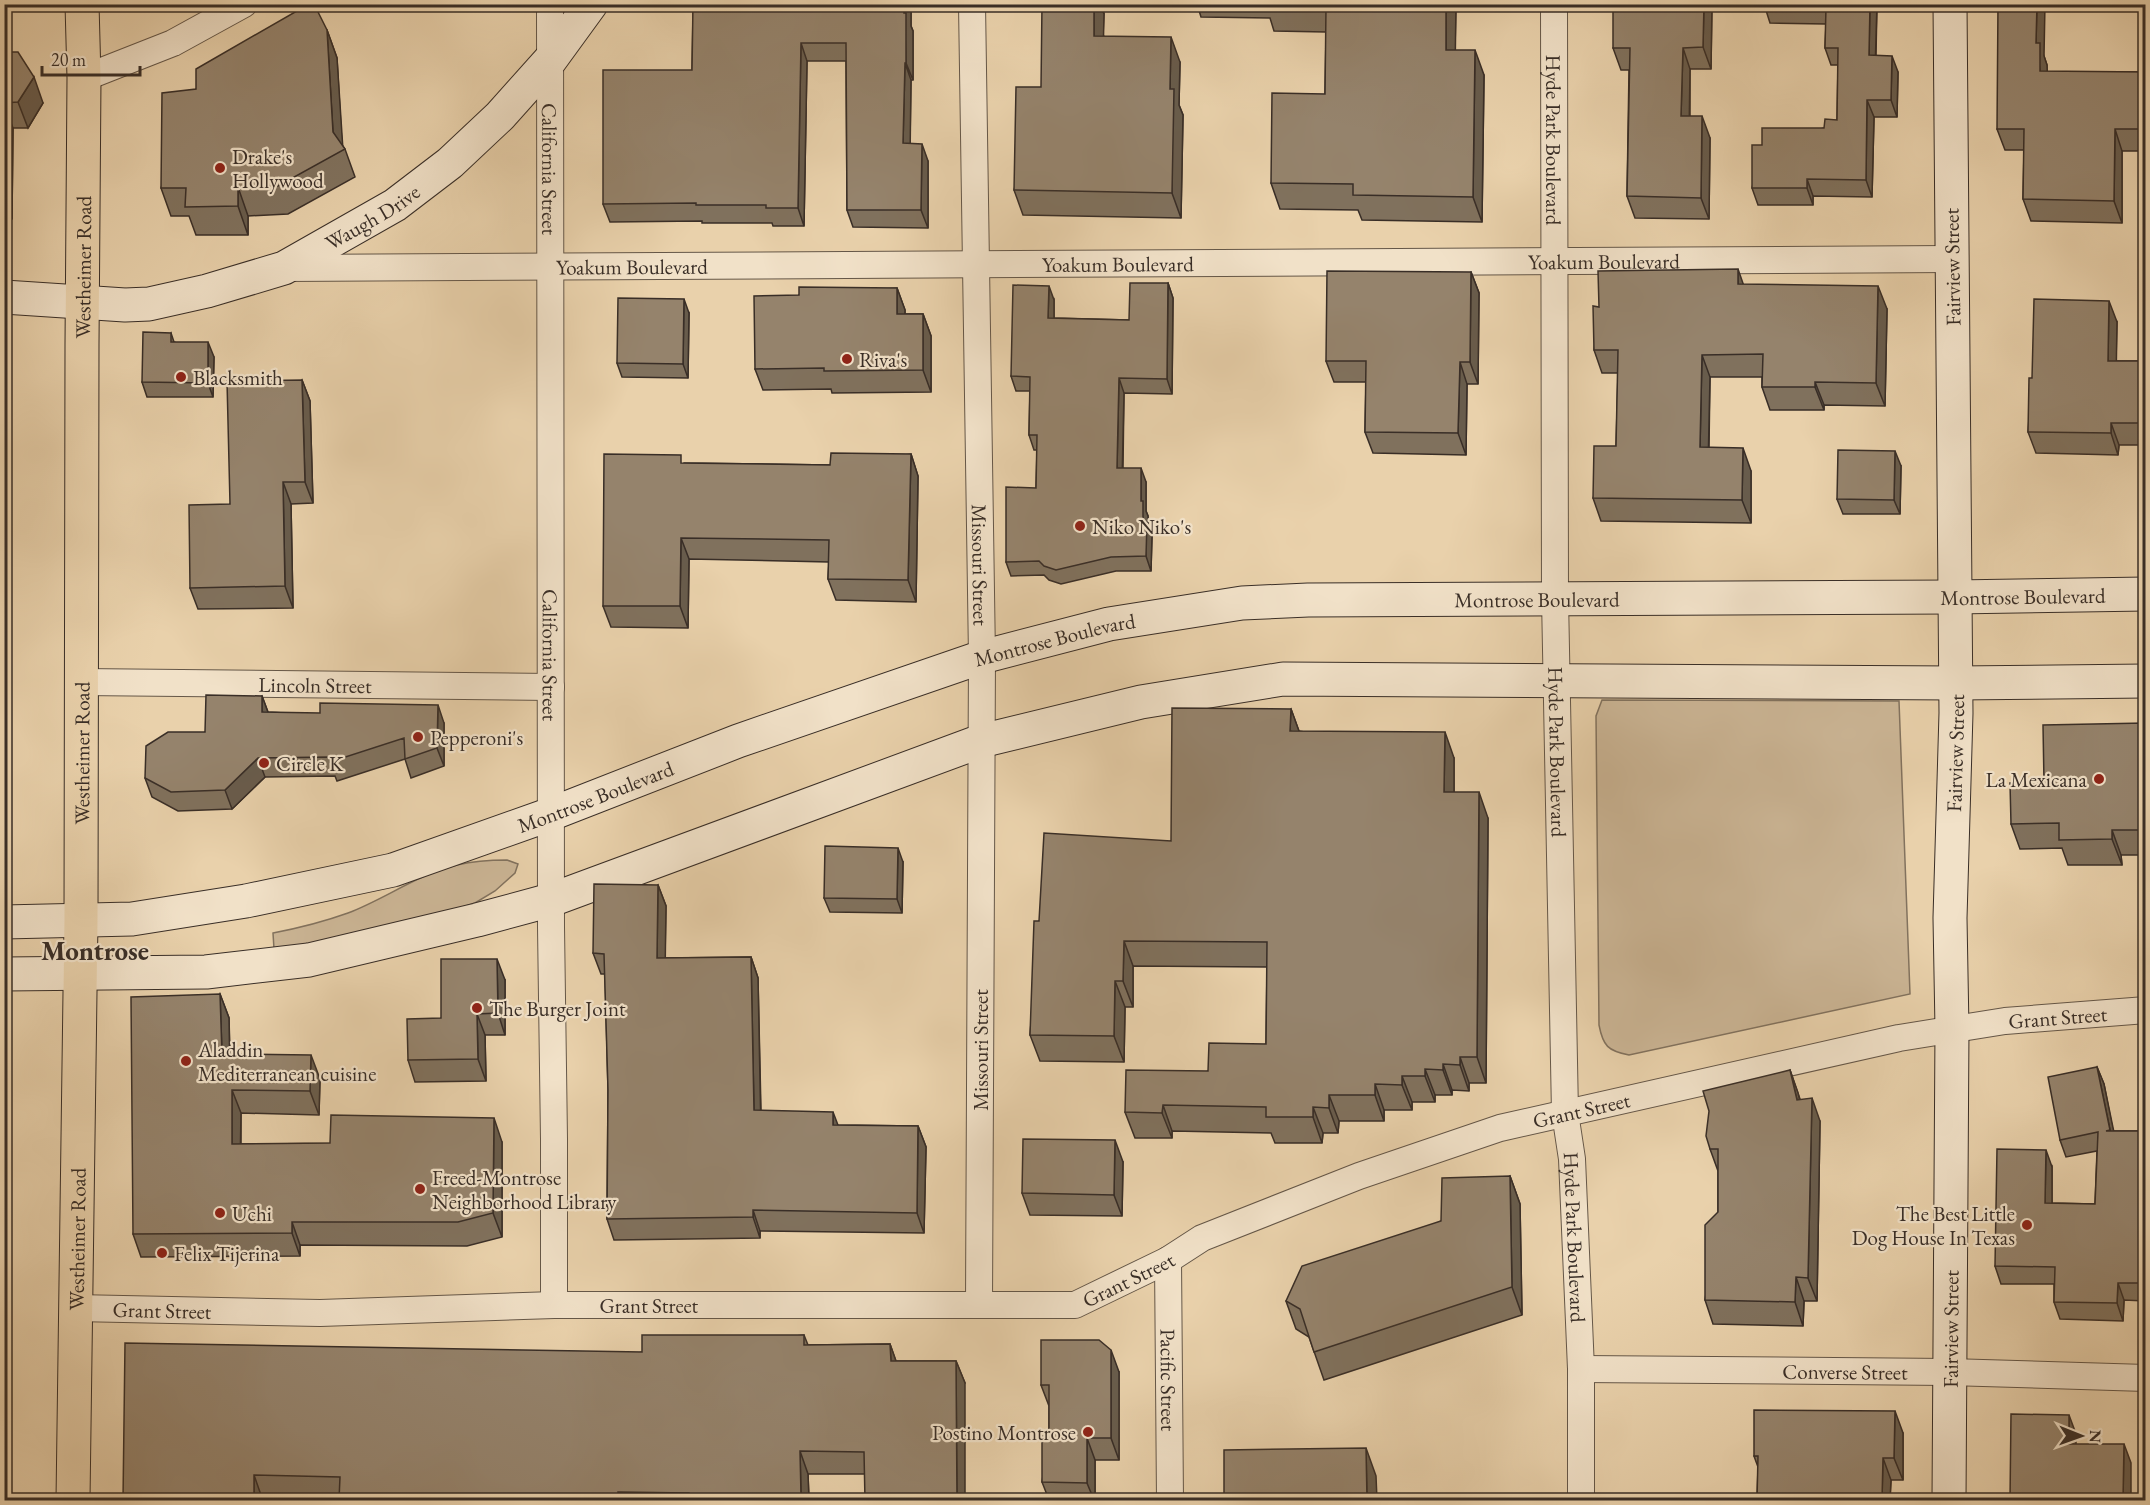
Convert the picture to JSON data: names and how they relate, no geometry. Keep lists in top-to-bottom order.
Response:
{
  "streets": {
    "main road": [
      "Waugh Drive",
      "Westheimer Road",
      "Fairview Street",
      "Montrose Boulevard"
    ],
    "street": [
      "Hyde Park Boulevard",
      "California Street",
      "Yoakum Boulevard",
      "Missouri Street",
      "Lincoln Street",
      "Grant Street",
      "Converse Street",
      "Pacific Street"
    ]
  },
  "crossings": [
    ["Hyde Park Boulevard", "Yoakum Boulevard"],
    ["Hyde Park Boulevard", "Montrose Boulevard"],
    ["Hyde Park Boulevard", "Grant Street"],
    ["Hyde Park Boulevard", "Converse Street"],
    ["California Street", "Waugh Drive"],
    ["California Street", "Yoakum Boulevard"],
    ["California Street", "Montrose Boulevard"],
    ["California Street", "Lincoln Street"],
    ["California Street", "Grant Street"],
    ["Waugh Drive", "Yoakum Boulevard"],
    ["Waugh Drive", "Westheimer Road"],
    ["Yoakum Boulevard", "Fairview Street"],
    ["Yoakum Boulevard", "Missouri Street"],
    ["Westheimer Road", "Montrose Boulevard"],
    ["Westheimer Road", "Lincoln Street"],
    ["Westheimer Road", "Grant Street"],
    ["Fairview Street", "Montrose Boulevard"],
    ["Fairview Street", "Grant Street"],
    ["Fairview Street", "Converse Street"],
    ["Missouri Street", "Montrose Boulevard"],
    ["Missouri Street", "Grant Street"],
    ["Grant Street", "Pacific Street"]
  ],
  "districts": ["Montrose"],
  "places": [
    "Drake's Hollywood",
    "Riva's",
    "Blacksmith",
    "Niko Niko's",
    "Pepperoni's",
    "Circle K",
    "La Mexicana",
    "The Burger Joint",
    "Aladdin Mediterranean cuisine",
    "Freed-Montrose Neighborhood Library",
    "Uchi",
    "The Best Little Dog House In Texas",
    "Felix Tijerina",
    "Postino Montrose"
  ],
  "scale_bar": "20 m",
  "north": "right"
}
